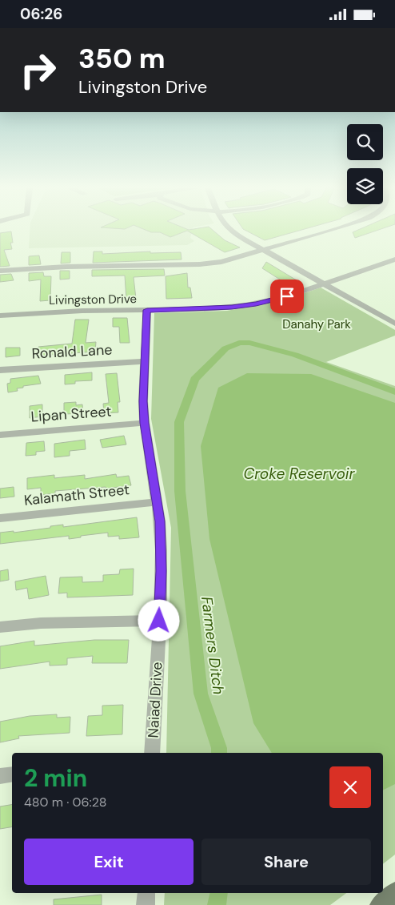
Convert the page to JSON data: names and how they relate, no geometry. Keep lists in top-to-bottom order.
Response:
{
  "streets": {
    "street": [
      "Livingston Drive",
      "Ronald Lane",
      "Lipan Street",
      "Kalamath Street",
      "Naiad Drive"
    ]
  },
  "crossings": [
    ["Livingston Drive", "Naiad Drive"],
    ["Ronald Lane", "Naiad Drive"],
    ["Lipan Street", "Naiad Drive"],
    ["Kalamath Street", "Naiad Drive"]
  ],
  "water": ["Croke Reservoir", "Farmers Ditch"],
  "parks": ["Danahy Park"],
  "page": {
    "status": "06:26",
    "turn": ["350 m", "Livingston Drive"],
    "heading": ["2 min", "480 m · 06:28"],
    "buttons": ["Exit", "Share"]
  }
}
